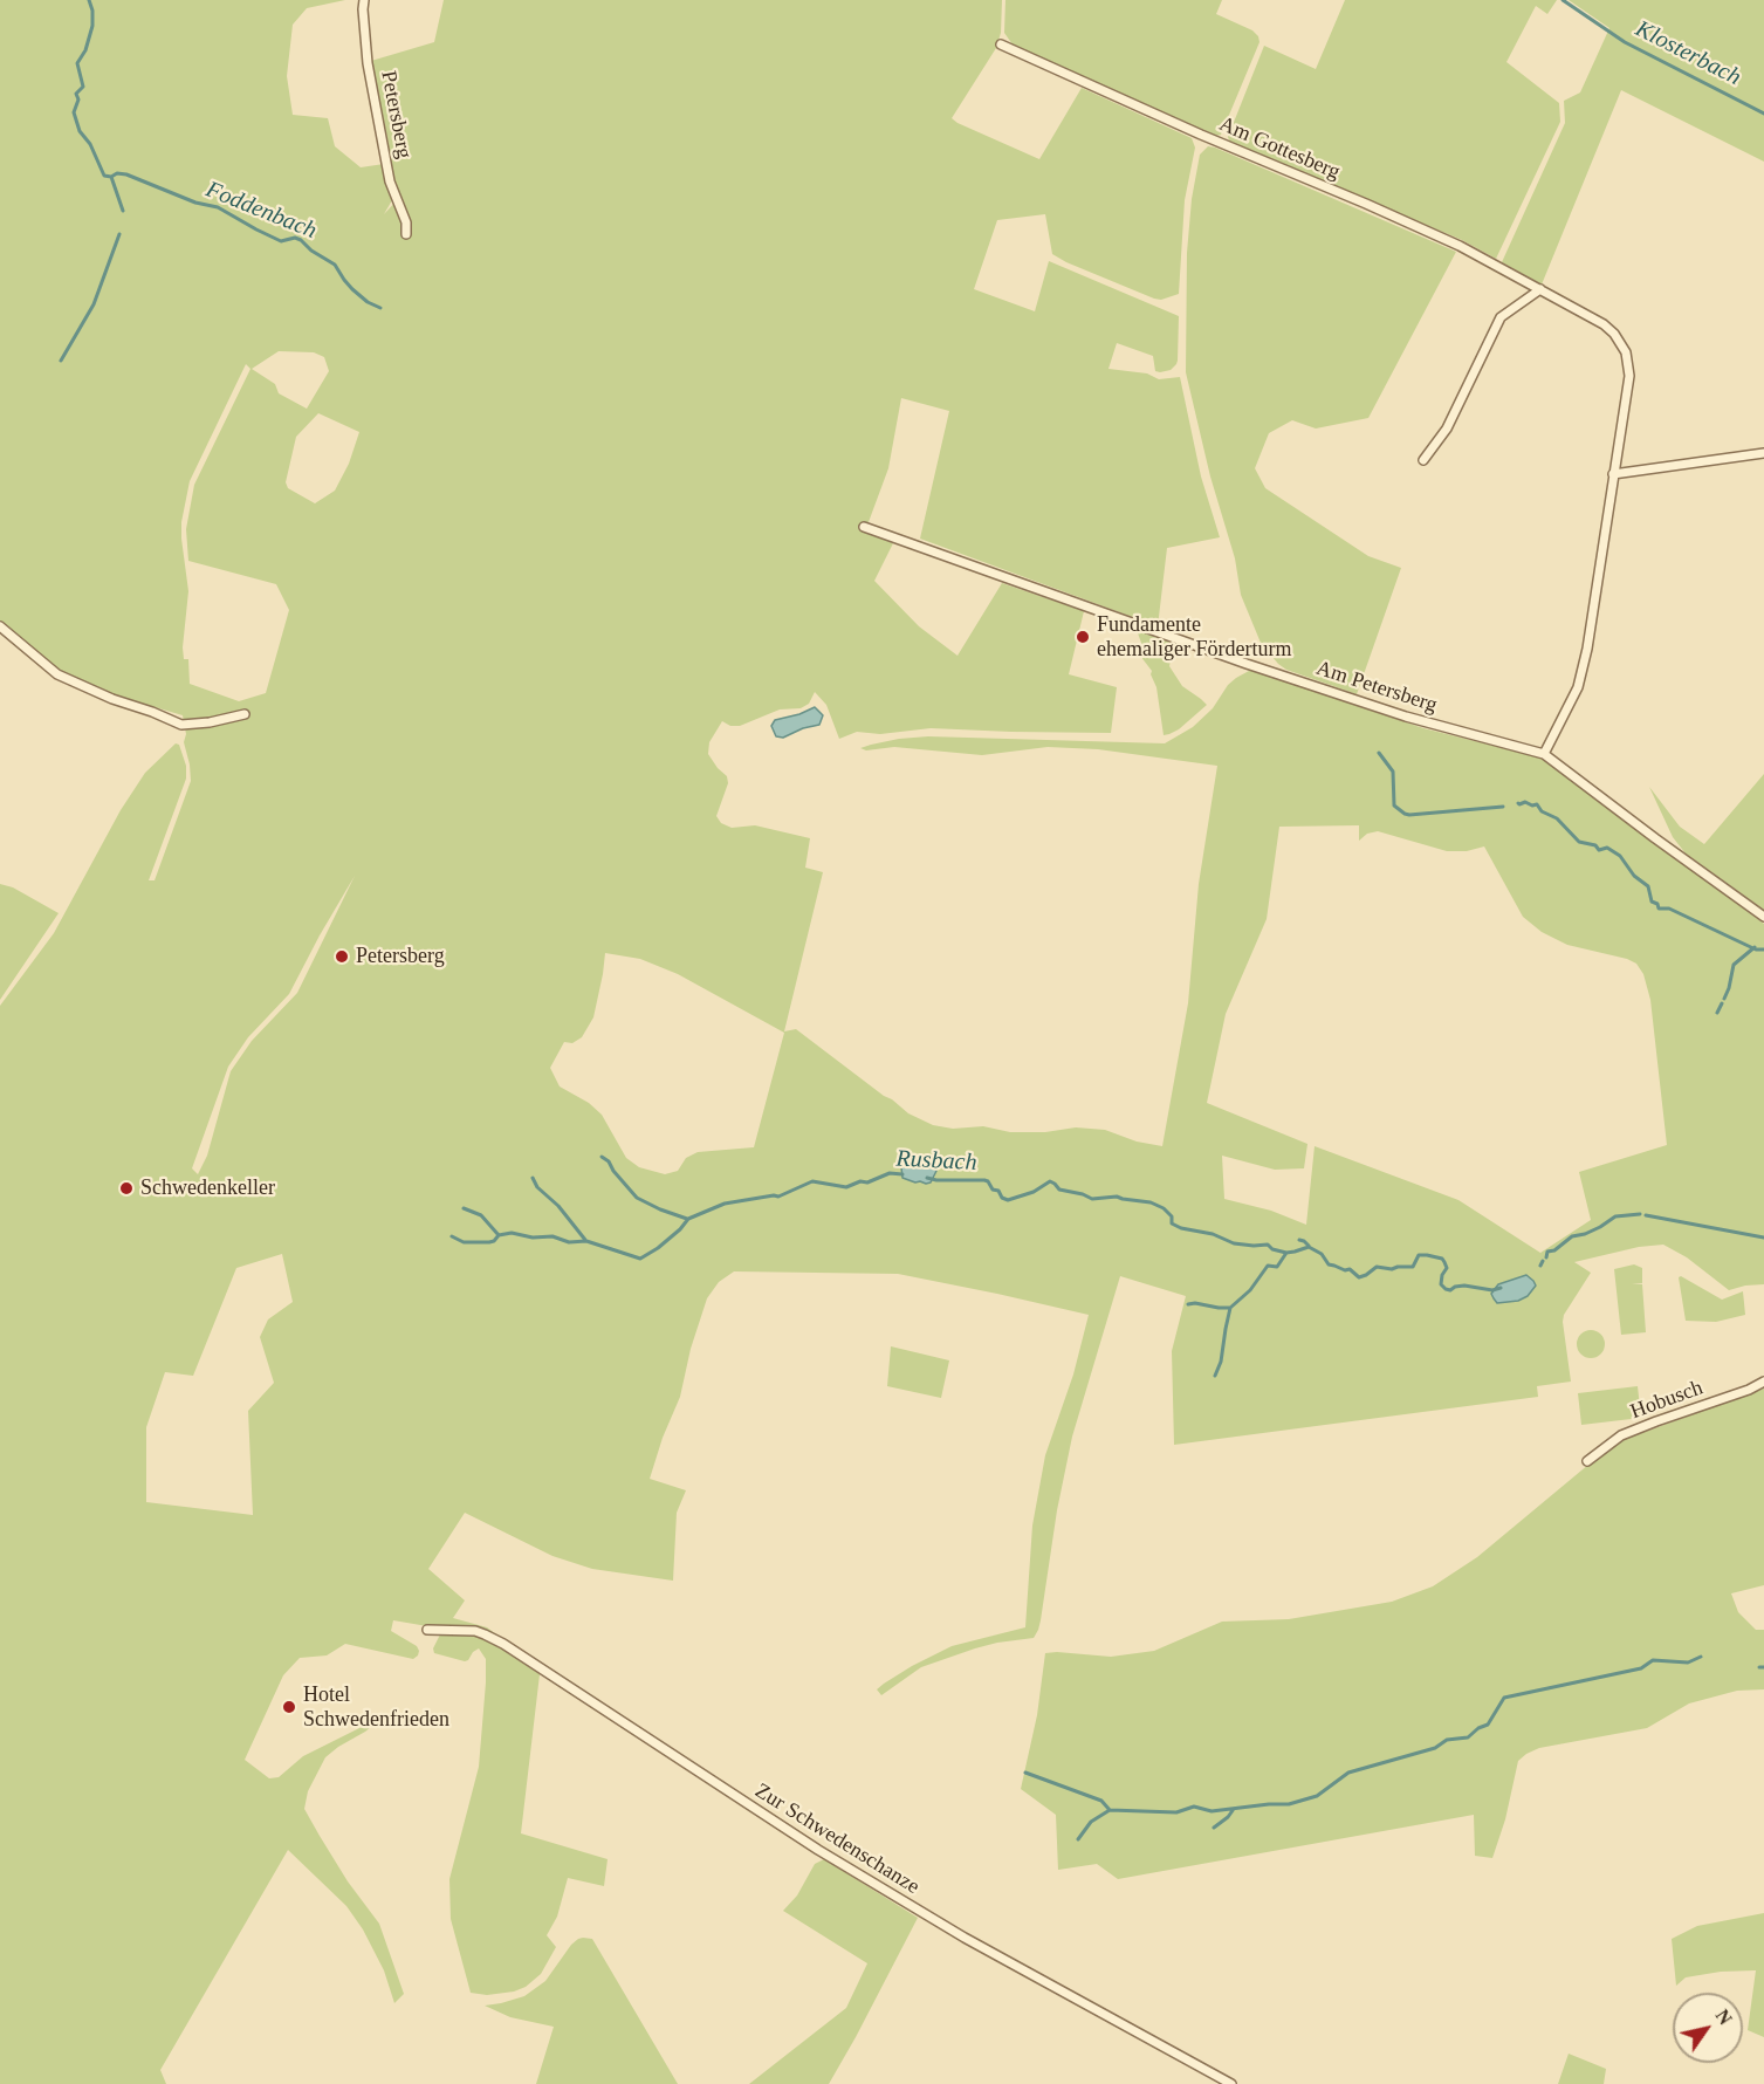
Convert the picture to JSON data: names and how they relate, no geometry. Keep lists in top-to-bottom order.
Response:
{
  "streets": {
    "street": [
      "Petersberg",
      "Am Gottesberg",
      "Am Petersberg",
      "Hobusch",
      "Zur Schwedenschanze"
    ]
  },
  "crossings": [
    ["Am Gottesberg", "Am Petersberg"]
  ],
  "water": ["Klosterbach", "Foddenbach", "Rusbach"],
  "places": [
    "Fundamente ehemaliger Förderturm",
    "Petersberg",
    "Schwedenkeller",
    "Hotel Schwedenfrieden"
  ],
  "north": "top right"
}
